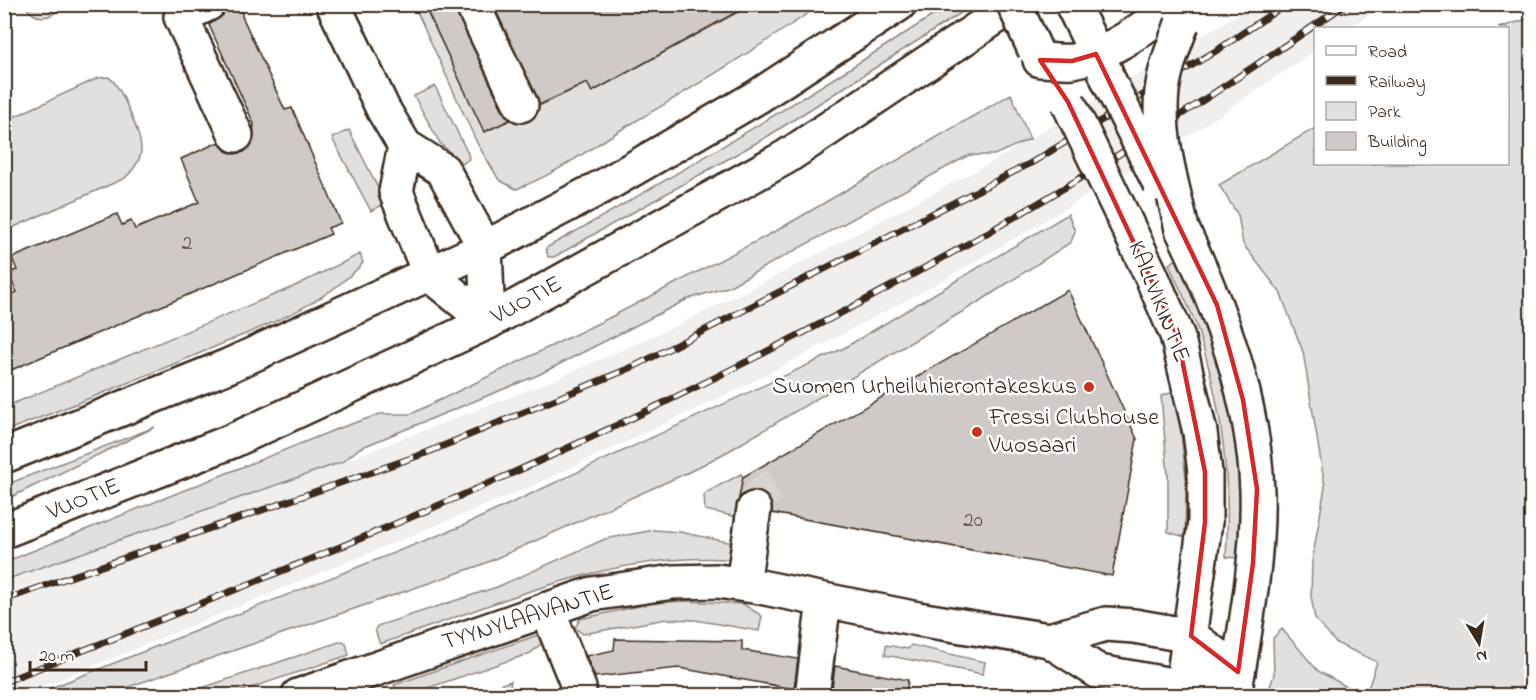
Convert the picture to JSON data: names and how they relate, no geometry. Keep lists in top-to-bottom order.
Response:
{
  "streets": {
    "main road": ["VUOTIE", "KALLVIKINTIE", "TYYNYLAAVANTIE"]
  },
  "crossings": [
    ["VUOTIE", "KALLVIKINTIE"],
    ["KALLVIKINTIE", "TYYNYLAAVANTIE"]
  ],
  "places": ["Suomen Urheiluhierontakeskus", "Fressi Clubhouse Vuosaari"],
  "house_numbers": ["2", "20"],
  "legend": [
    "Road",
    "Railway",
    "Park",
    "Building"
  ],
  "scale_bar": "20 m",
  "north": "bottom"
}
